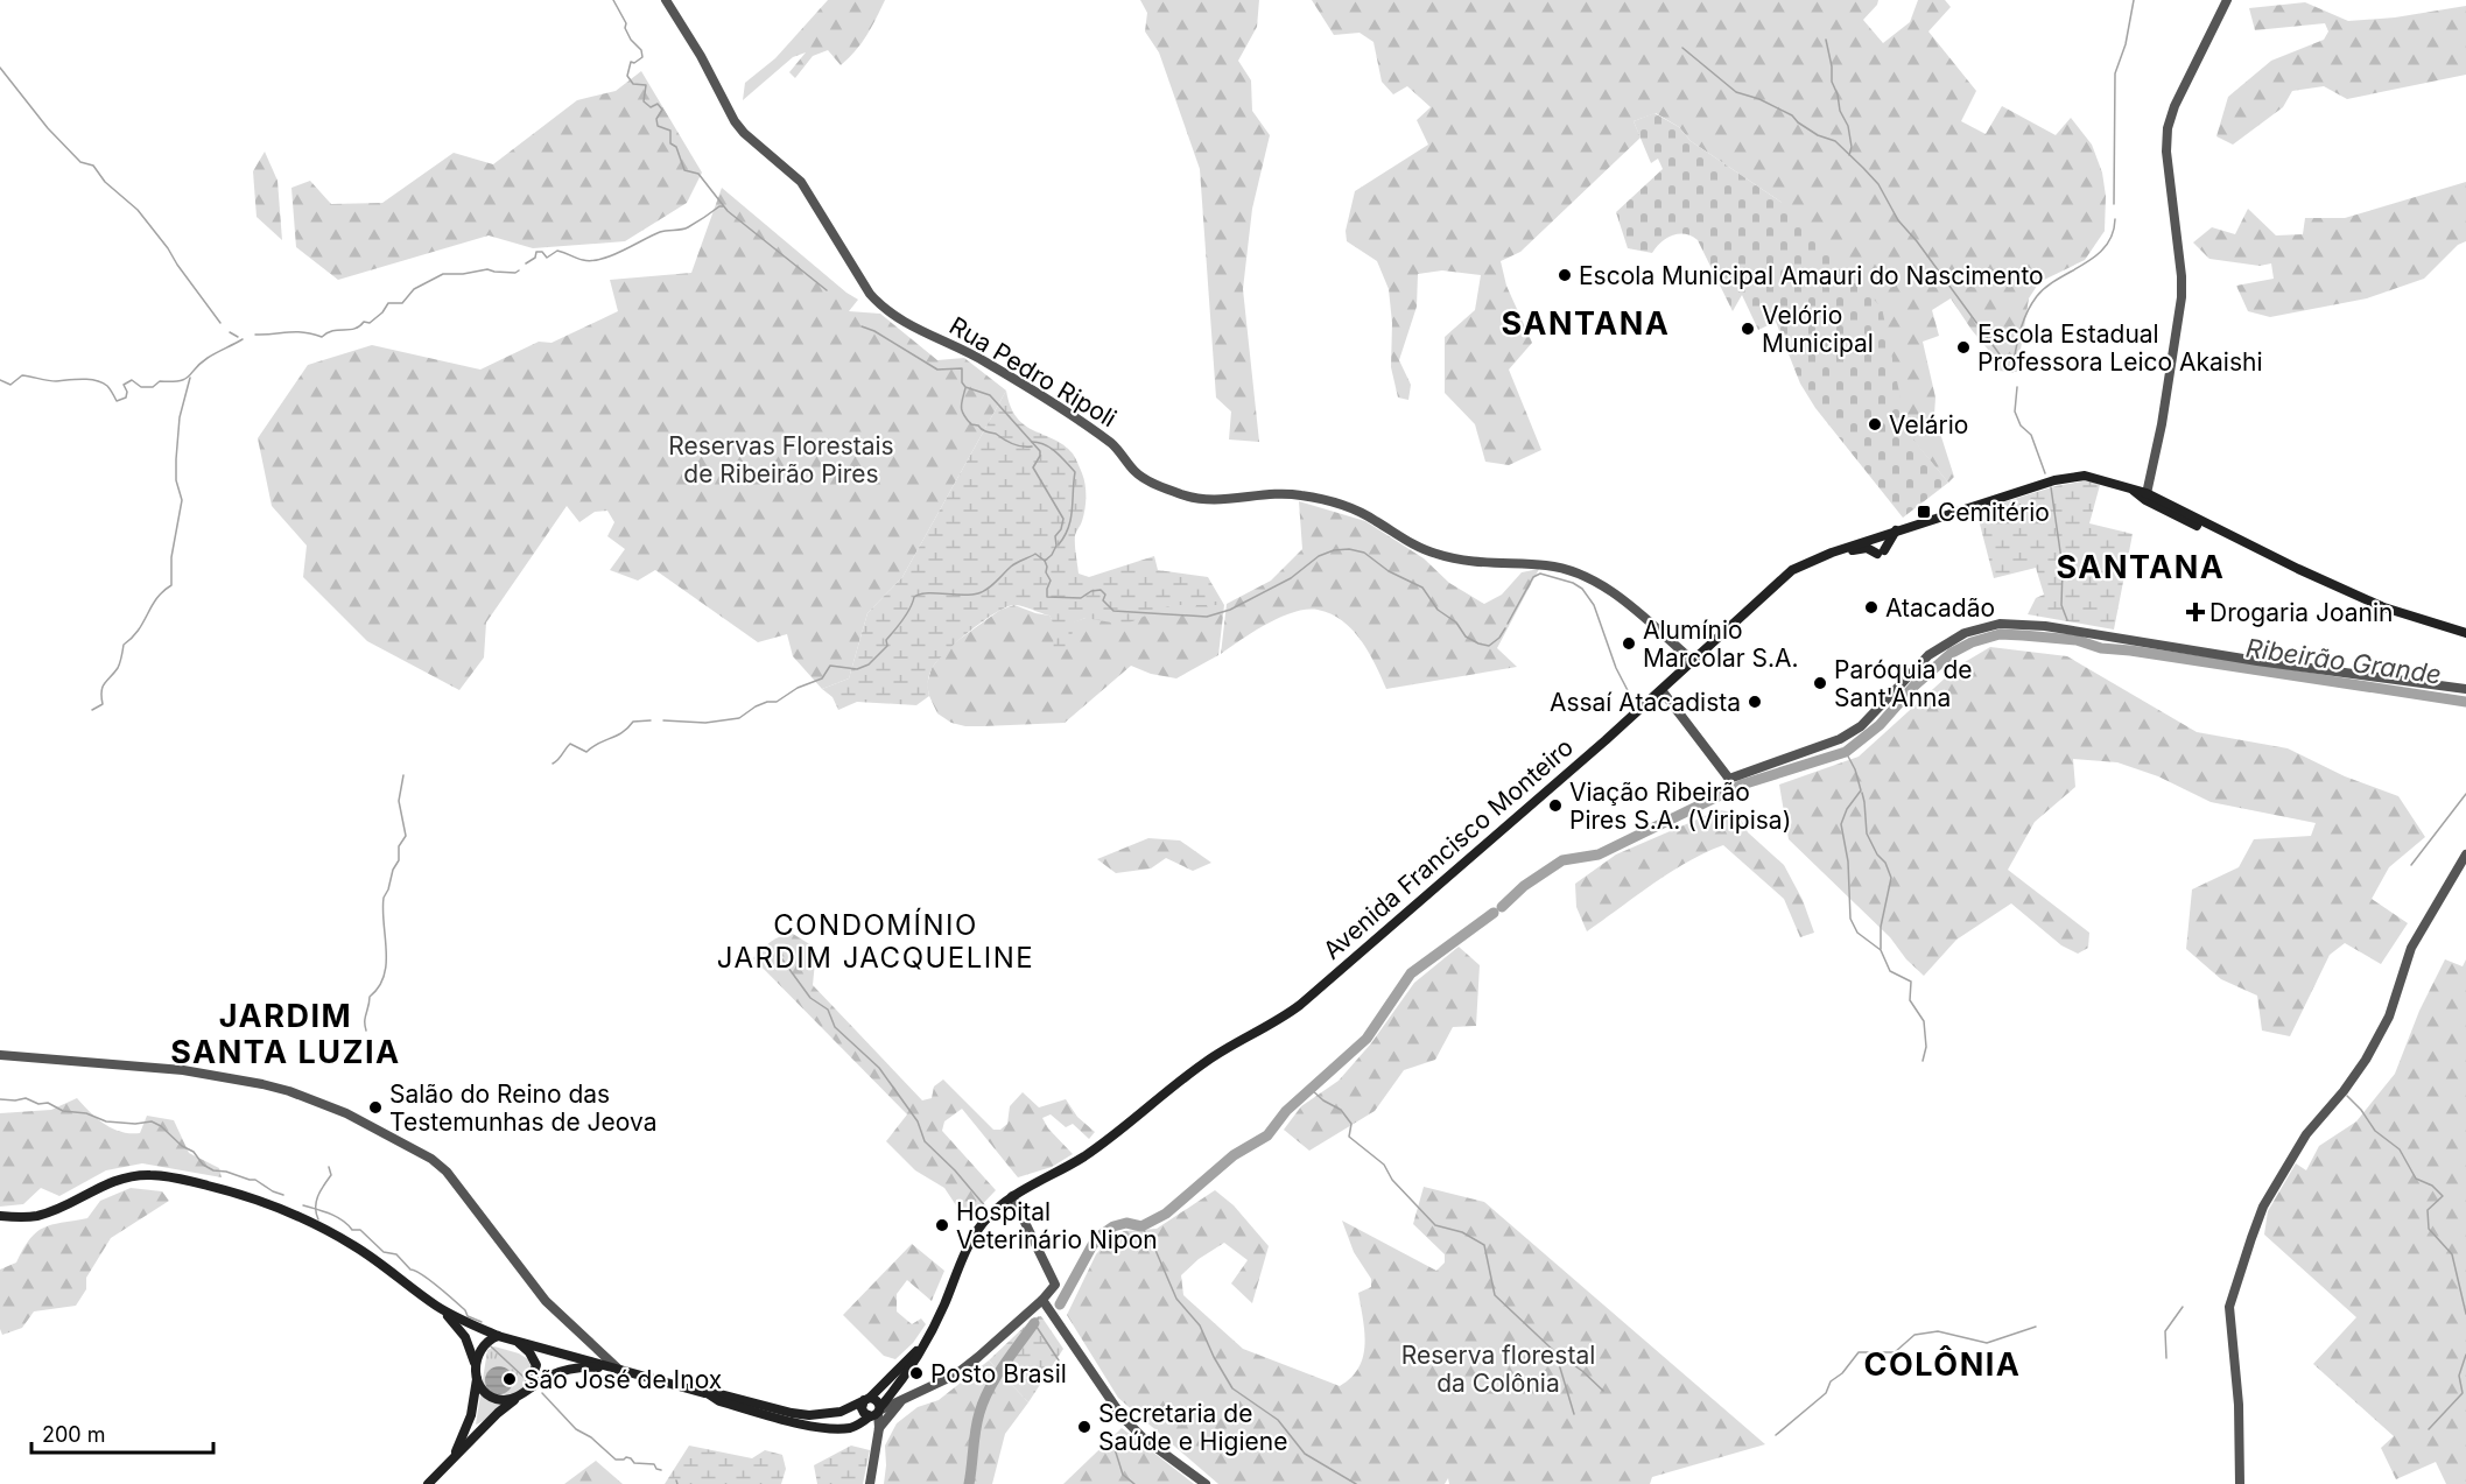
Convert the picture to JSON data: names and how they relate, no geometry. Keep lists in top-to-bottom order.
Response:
{
  "streets": {
    "main road": ["Avenida Francisco Monteiro"],
    "street": ["Rua Pedro Ripoli"]
  },
  "crossings": [
    ["Rua Pedro Ripoli", "Avenida Francisco Monteiro"]
  ],
  "districts": [
    "SANTANA",
    "SANTANA",
    "CONDOMÍNIO JARDIM JACQUELINE",
    "JARDIM SANTA LUZIA",
    "COLÔNIA"
  ],
  "water": ["Ribeirão Grande"],
  "parks": ["Reservas Florestais de Ribeirão Pires", "Reserva florestal da Colônia"],
  "places": {
    "other": [
      "Escola Municipal Amauri do Nascimento",
      "Velório Municipal",
      "Escola Estadual Professora Leico Akaishi",
      "Velário",
      "Atacadão",
      "Alumínio Marcolar S.A.",
      "Paróquia de Sant'Anna",
      "Assaí Atacadista",
      "Viação Ribeirão Pires S.A. (Viripisa)",
      "Salão do Reino das Testemunhas de Jeova",
      "Hospital Veterinário Nipon",
      "Posto Brasil",
      "São José de Inox",
      "Secretaria de Saúde e Higiene"
    ],
    "transit": ["Cemitério"],
    "health": ["Drogaria Joanin"]
  },
  "scale_bar": "200 m"
}
